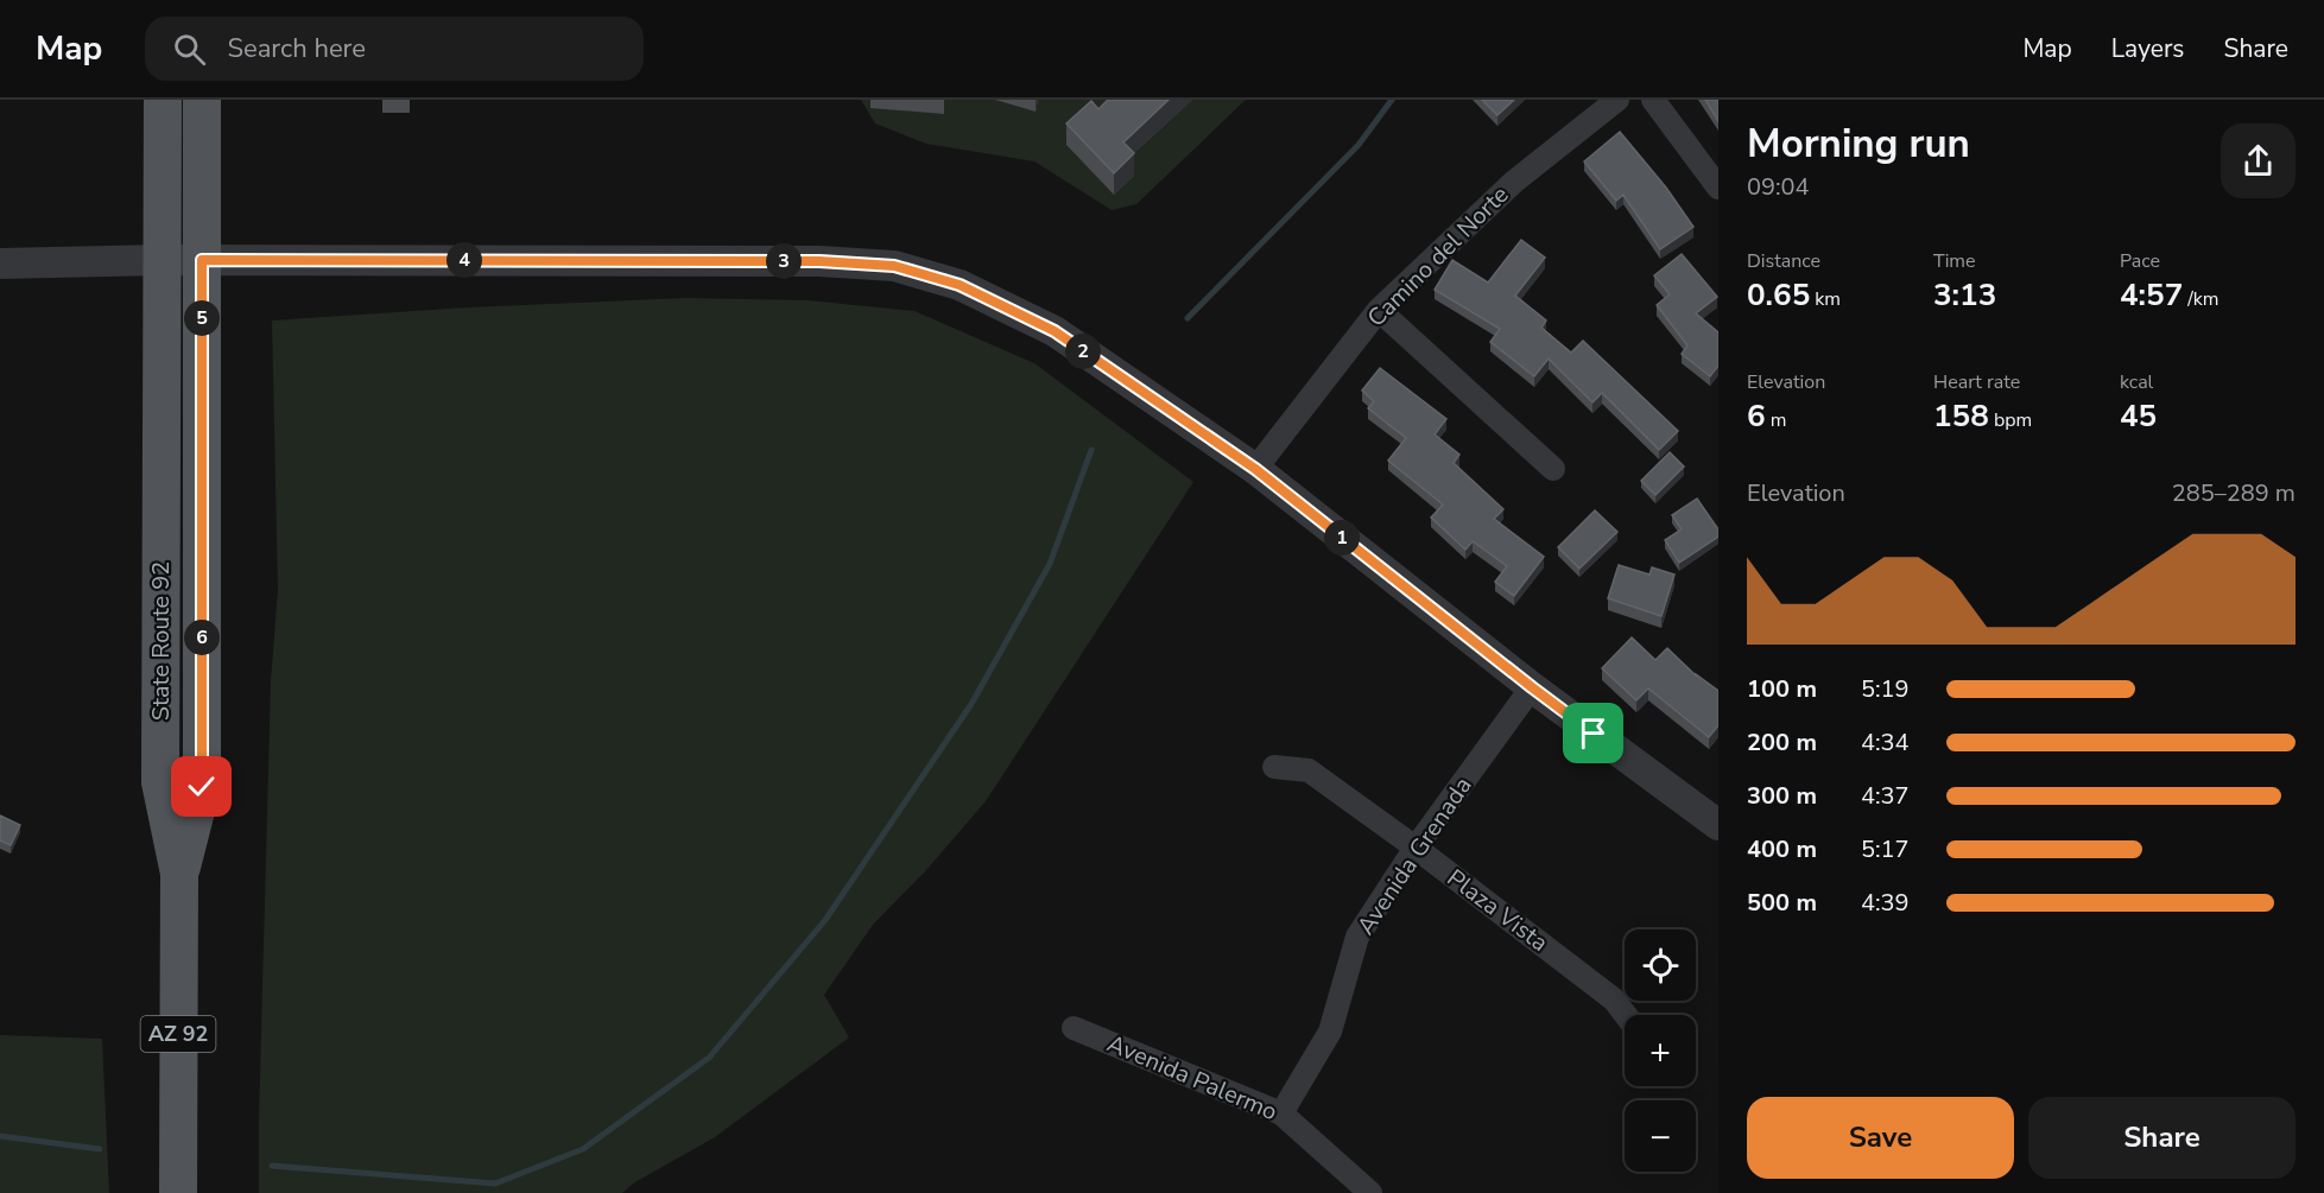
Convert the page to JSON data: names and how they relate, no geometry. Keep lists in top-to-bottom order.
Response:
{
  "streets": {
    "main road": ["State Route 92", "AZ 92"],
    "street": [
      "Camino del Norte",
      "Avenida Grenada",
      "Plaza Vista",
      "Avenida Palermo"
    ]
  },
  "crossings": [
    ["State Route 92", "AZ 92"],
    ["Avenida Grenada", "Plaza Vista"],
    ["Avenida Grenada", "Avenida Palermo"]
  ],
  "page": {
    "header": "Map",
    "search": "Search here",
    "nav": ["Map", "Layers", "Share"],
    "heading": ["Morning run", "09:04"],
    "stats": [
      ["Distance", "0.65 km"],
      ["Time", "3:13"],
      ["Pace", "4:57 /km"],
      ["Elevation", "6 m"],
      ["Heart rate", "158 bpm"],
      ["kcal", "45"]
    ],
    "pins": [
      "4",
      "3",
      "5",
      "2",
      "1",
      "6"
    ],
    "chart": ["Elevation", "285–289 m"],
    "list": [
      {
        "name": "100 m",
        "note": "5:19"
      },
      {
        "name": "200 m",
        "note": "4:34"
      },
      {
        "name": "300 m",
        "note": "4:37"
      },
      {
        "name": "400 m",
        "note": "5:17"
      },
      {
        "name": "500 m",
        "note": "4:39"
      }
    ],
    "map_buttons": ["+", "−"],
    "buttons": ["Save", "Share"]
  }
}
